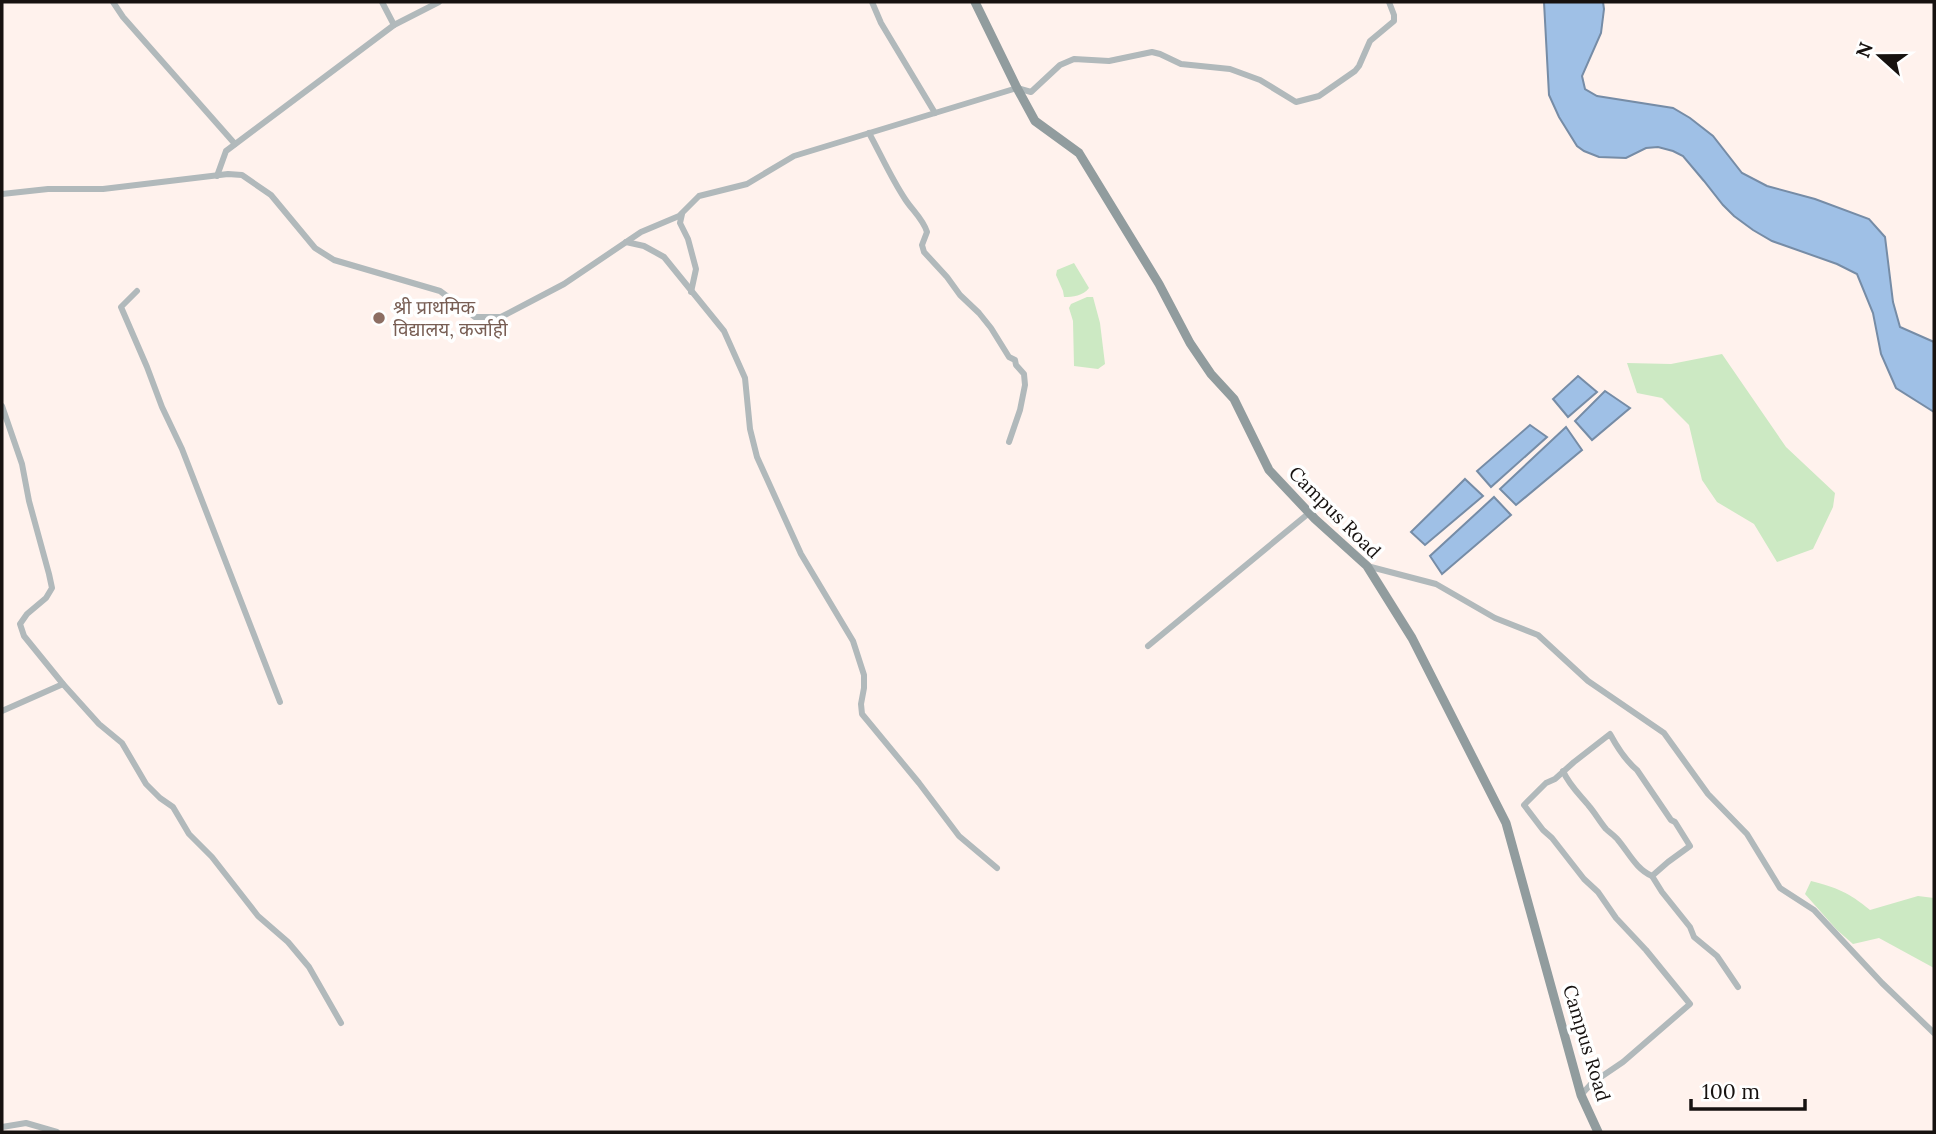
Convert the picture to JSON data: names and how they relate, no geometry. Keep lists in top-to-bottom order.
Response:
{
  "streets": {
    "street": ["Campus Road"]
  },
  "places": ["श्री प्राथमिक विद्यालय, कर्जाही"],
  "scale_bar": "100 m",
  "north": "left"
}
